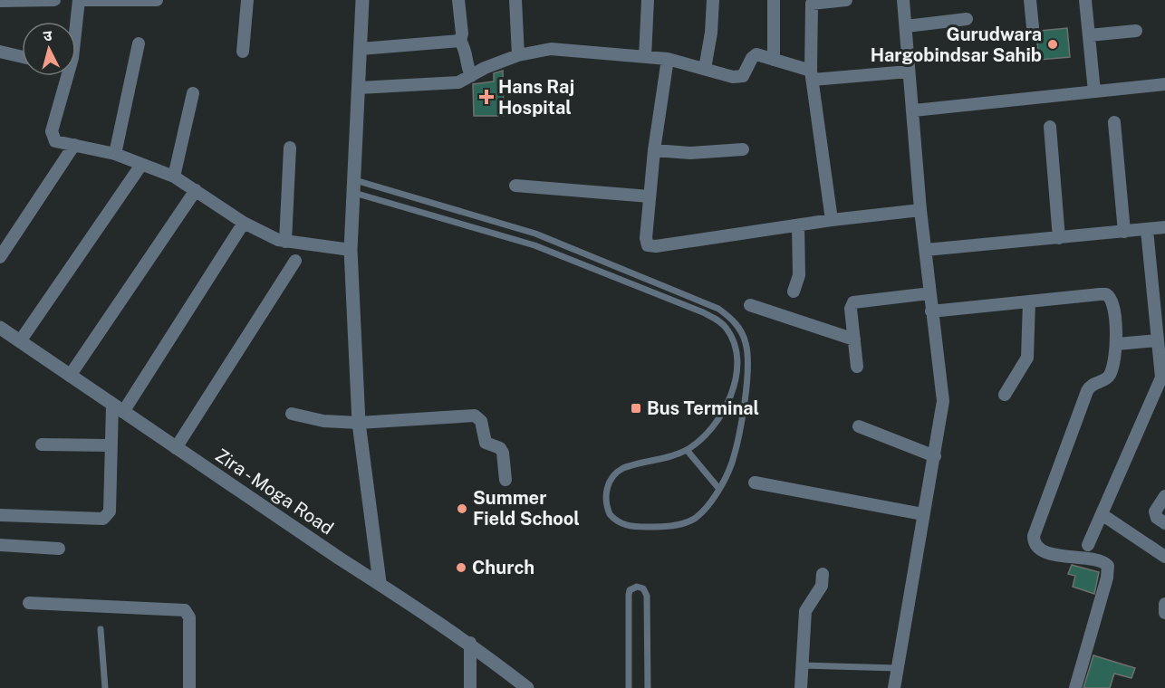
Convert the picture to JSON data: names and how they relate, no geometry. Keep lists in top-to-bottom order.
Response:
{
  "streets": {
    "street": ["Zira - Moga Road"]
  },
  "places": {
    "other": ["Gurudwara Hargobindsar Sahib", "Summer Field School", "Church"],
    "health": ["Hans Raj Hospital"],
    "transit": ["Bus Terminal"]
  },
  "north": "top"
}
